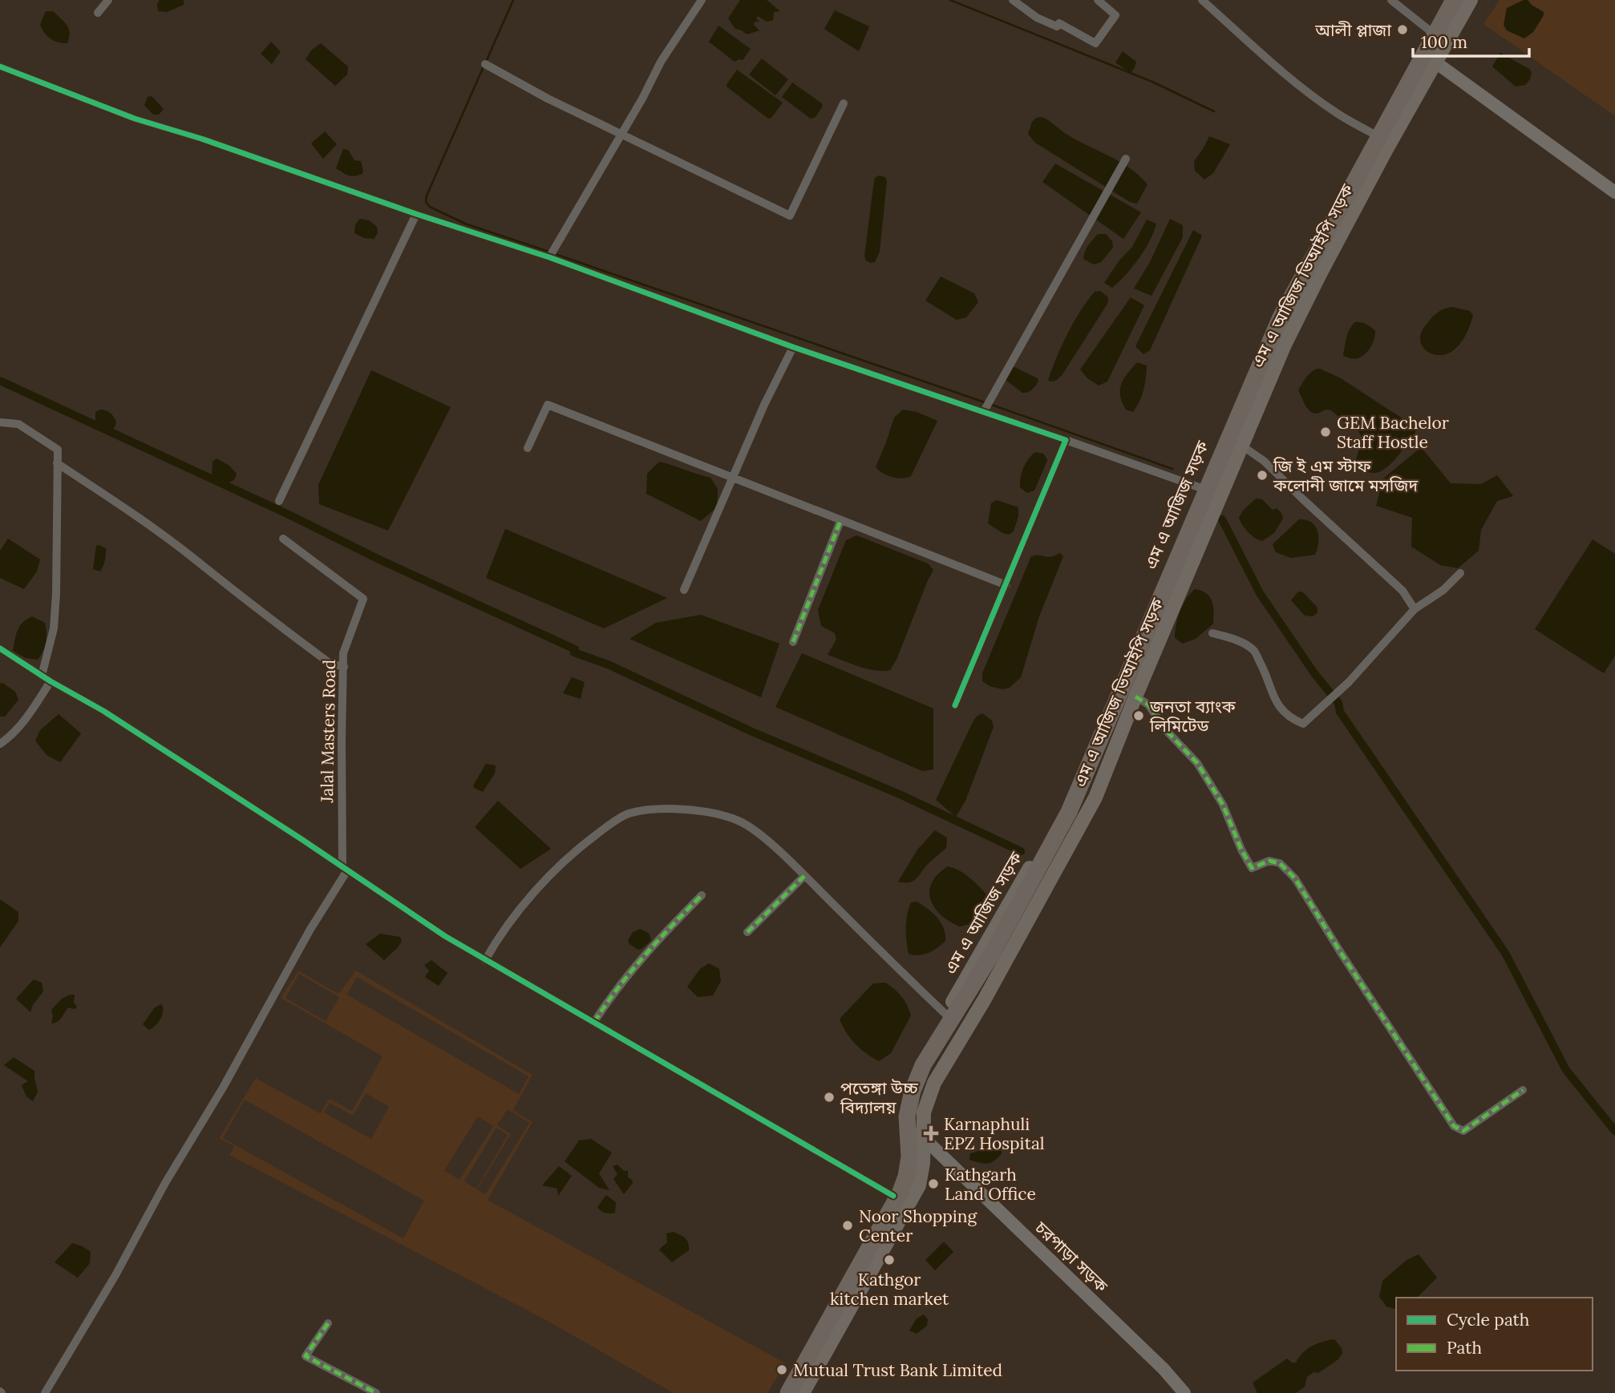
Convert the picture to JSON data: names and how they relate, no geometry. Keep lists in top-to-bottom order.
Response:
{
  "streets": {
    "main road": ["এম এ আজিজ ভিআইপি সড়ক", "এম এ আজিজ সড়ক"],
    "street": ["Jalal Masters Road", "চরপাড়া সড়ক"]
  },
  "crossings": [
    ["এম এ আজিজ ভিআইপি সড়ক", "চরপাড়া সড়ক"],
    ["এম এ আজিজ সড়ক", "চরপাড়া সড়ক"]
  ],
  "places": {
    "other": [
      "আলী প্লাজা",
      "GEM Bachelor Staff Hostle",
      "জি ই এম স্টাফ কলোনী জামে মসজিদ",
      "জনতা ব্যাংক লিমিটেড",
      "পতেঙ্গা উচ্চ বিদ্যালয়",
      "Kathgarh Land Office",
      "Noor Shopping Center",
      "Kathgor kitchen market",
      "Mutual Trust Bank Limited"
    ],
    "health": ["Karnaphuli EPZ Hospital"]
  },
  "legend": ["Cycle path", "Path"],
  "scale_bar": "100 m"
}
